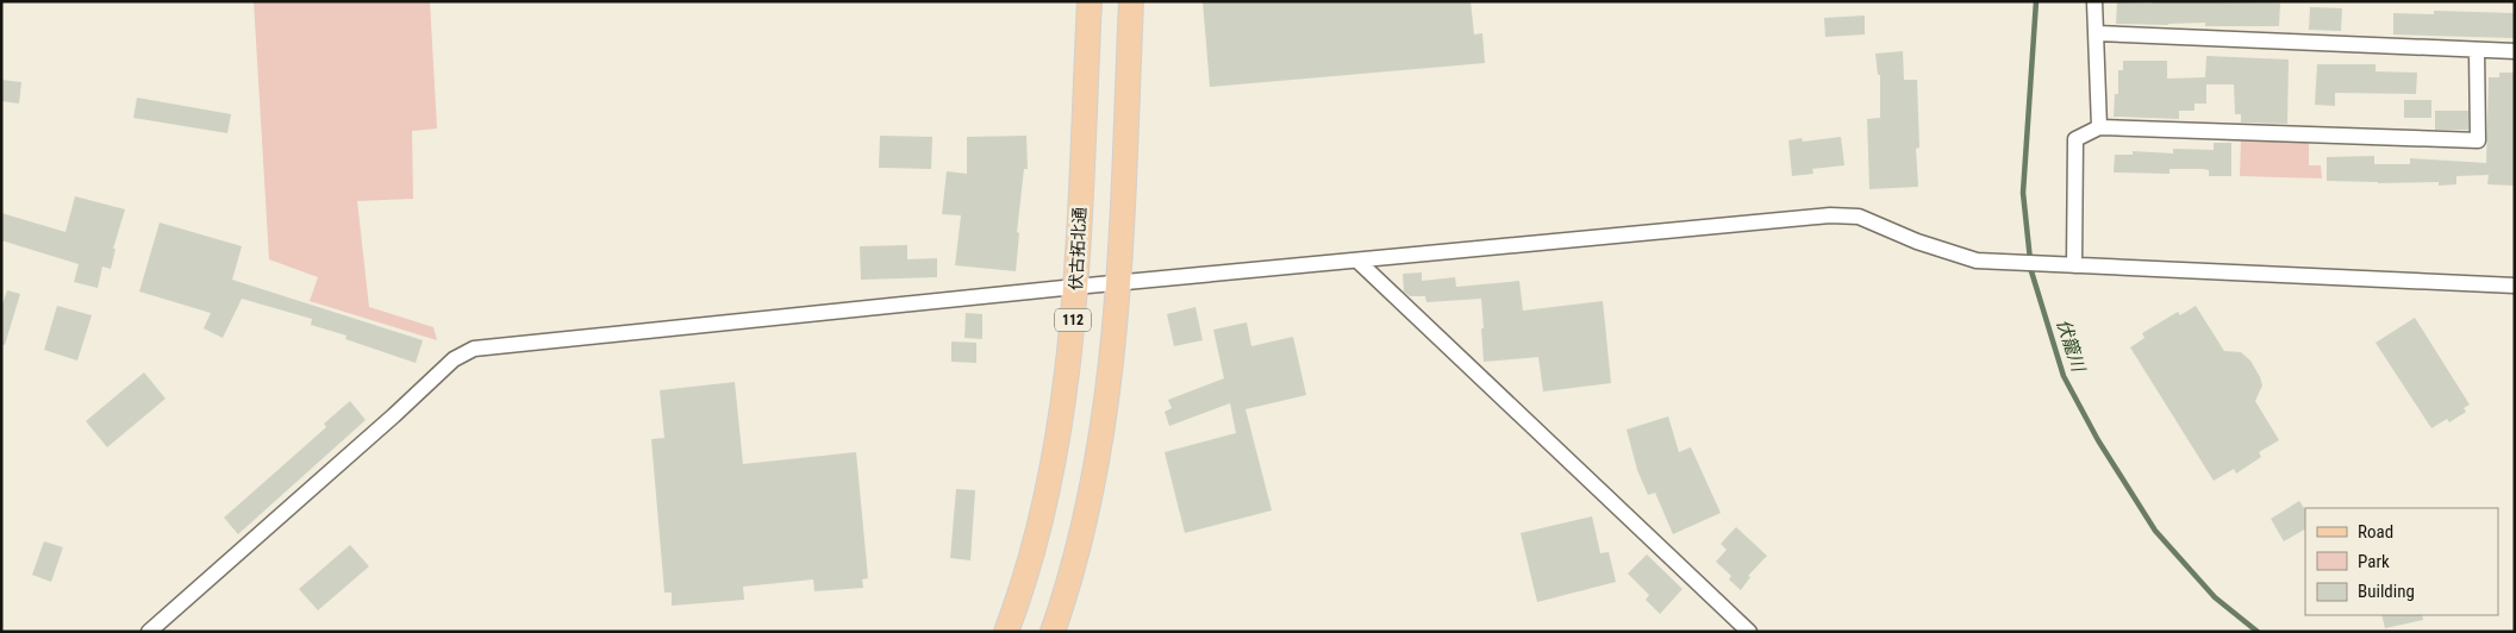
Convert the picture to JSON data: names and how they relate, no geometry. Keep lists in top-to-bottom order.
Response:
{
  "streets": {
    "main road": ["伏古拓北通", "112"]
  },
  "water": ["伏籠川"],
  "legend": ["Road", "Park", "Building"]
}
